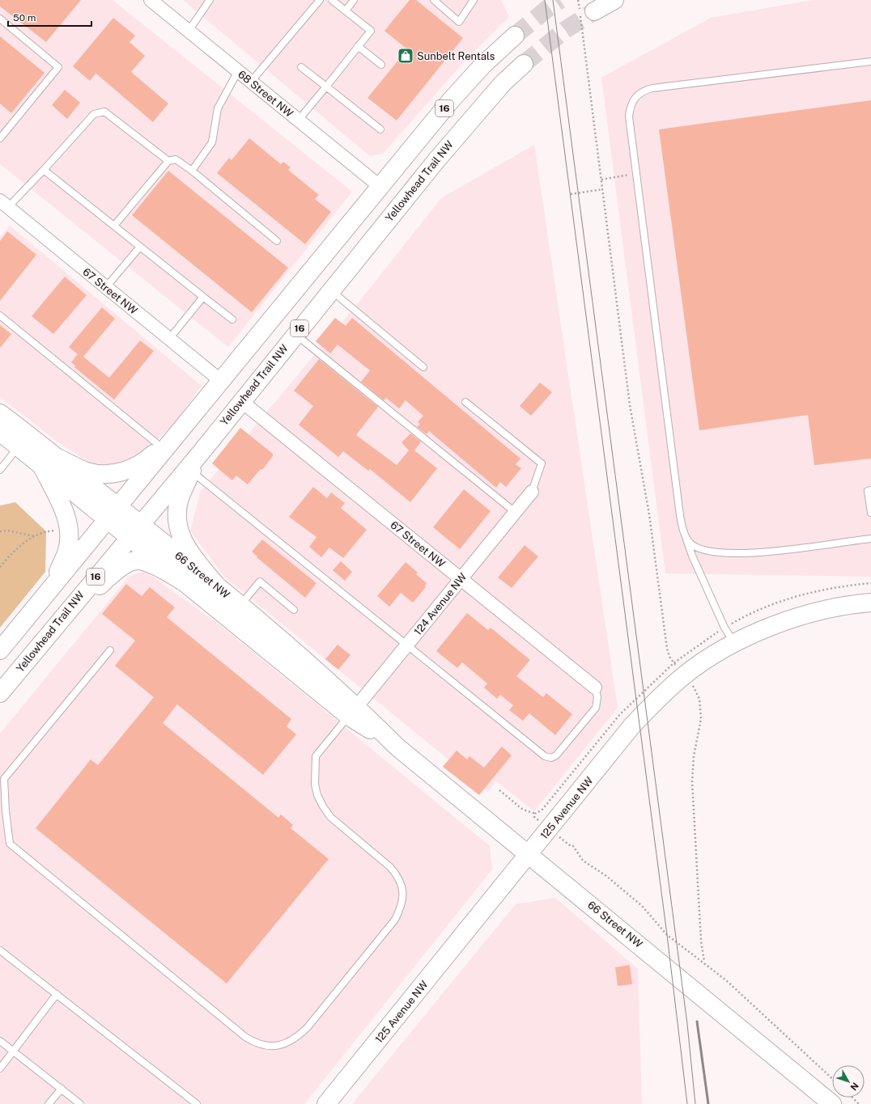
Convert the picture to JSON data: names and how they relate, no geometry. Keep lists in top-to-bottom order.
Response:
{
  "streets": {
    "main road": [
      "16",
      "Yellowhead Trail NW",
      "66 Street NW",
      "125 Avenue NW"
    ],
    "street": ["68 Street NW", "67 Street NW", "124 Avenue NW"]
  },
  "crossings": [
    ["68 Street NW", "16"],
    ["16", "67 Street NW"],
    ["16", "66 Street NW"],
    ["Yellowhead Trail NW", "67 Street NW"],
    ["Yellowhead Trail NW", "66 Street NW"],
    ["67 Street NW", "124 Avenue NW"],
    ["66 Street NW", "124 Avenue NW"],
    ["66 Street NW", "125 Avenue NW"]
  ],
  "places": {
    "shop": ["Sunbelt Rentals"]
  },
  "scale_bar": "50 m",
  "north": "bottom right"
}
